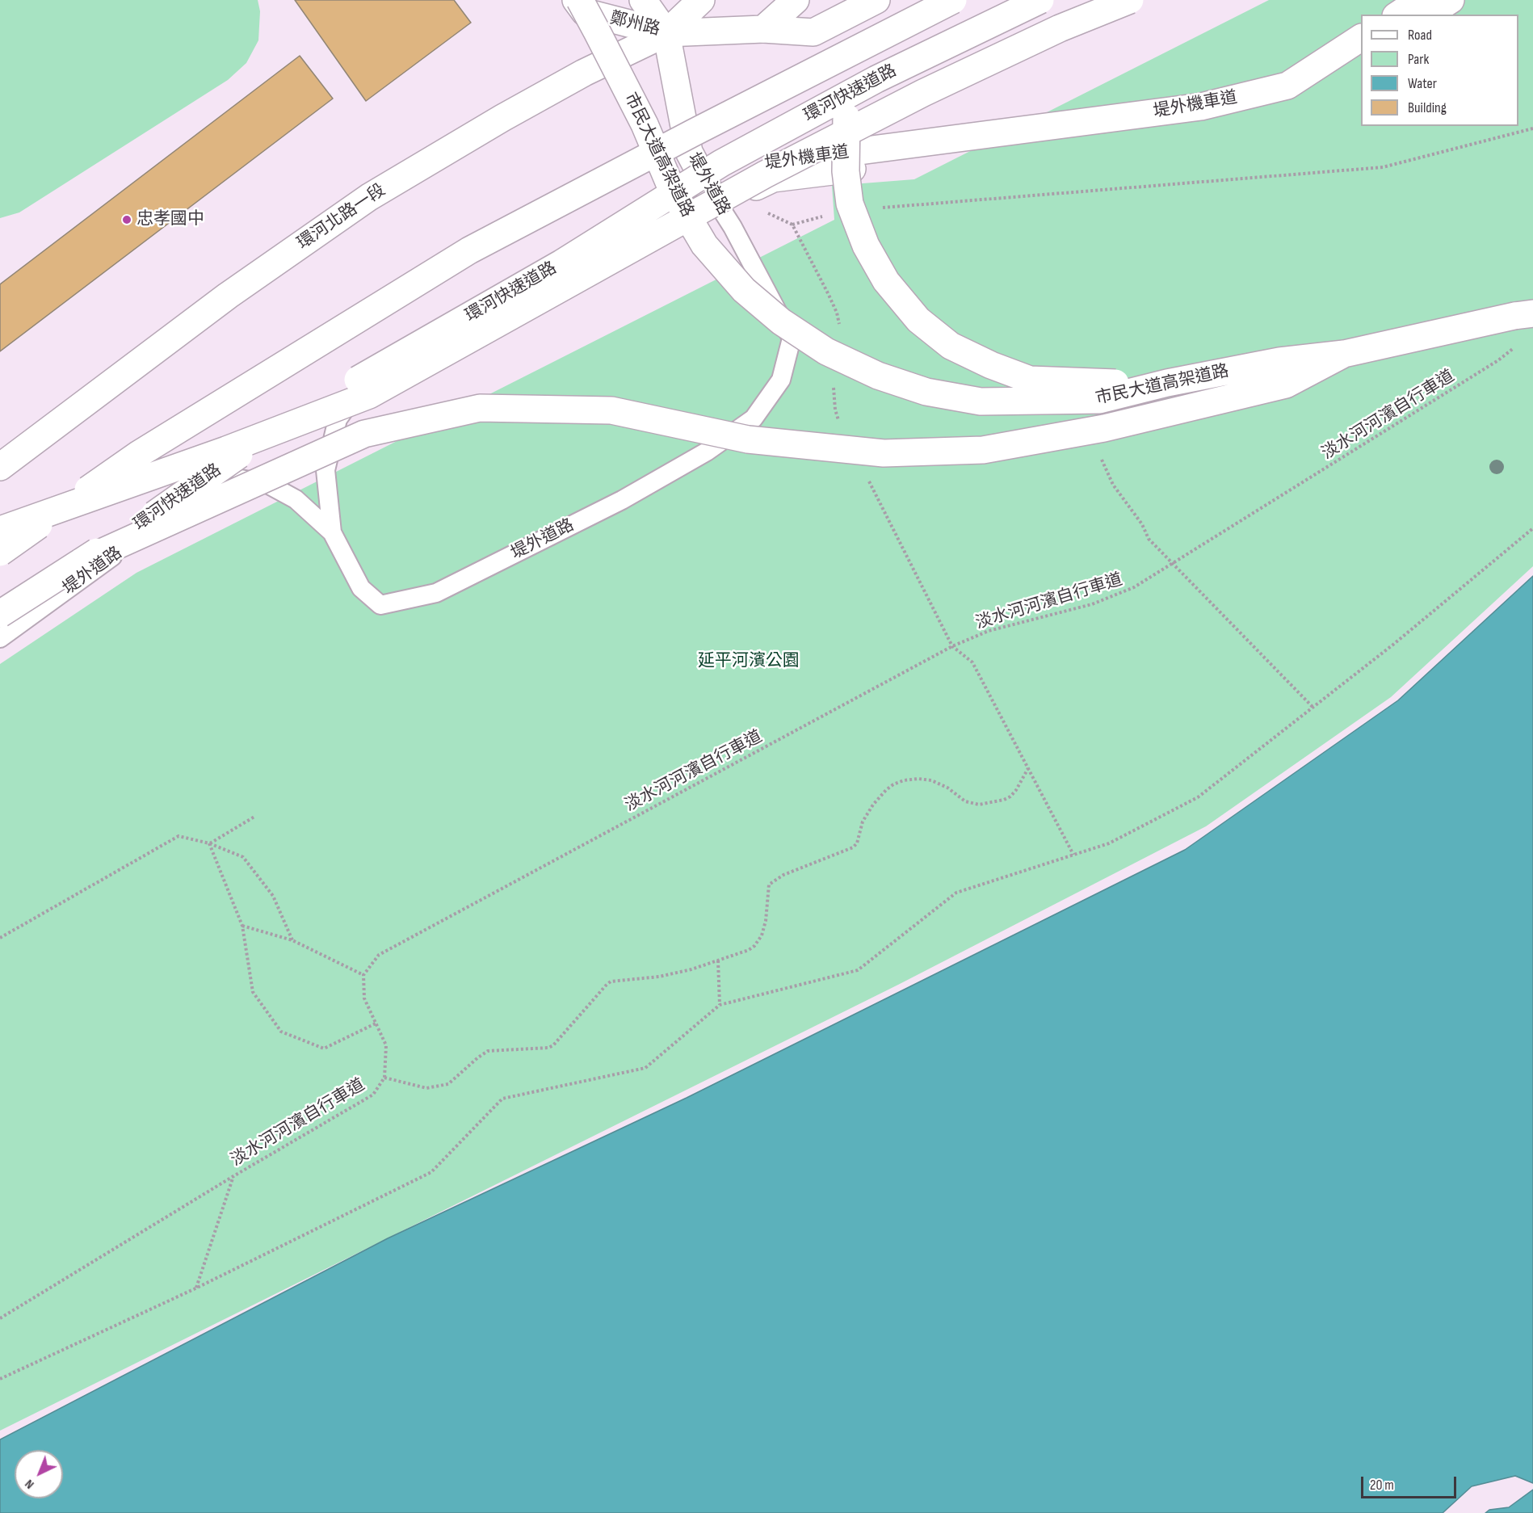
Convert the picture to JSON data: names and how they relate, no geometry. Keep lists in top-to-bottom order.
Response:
{
  "streets": {
    "main road": [
      "鄭州路",
      "環河快速道路",
      "堤外機車道",
      "市民大道高架道路",
      "堤外道路",
      "環河北路一段"
    ],
    "path": ["淡水河河濱自行車道"]
  },
  "crossings": [
    ["鄭州路", "堤外道路"],
    ["鄭州路", "環河北路一段"],
    ["堤外機車道", "堤外道路"],
    ["堤外道路", "環河北路一段"]
  ],
  "parks": ["延平河濱公園"],
  "places": ["忠孝國中"],
  "legend": [
    "Road",
    "Park",
    "Water",
    "Building"
  ],
  "scale_bar": "20 m",
  "north": "bottom left"
}
